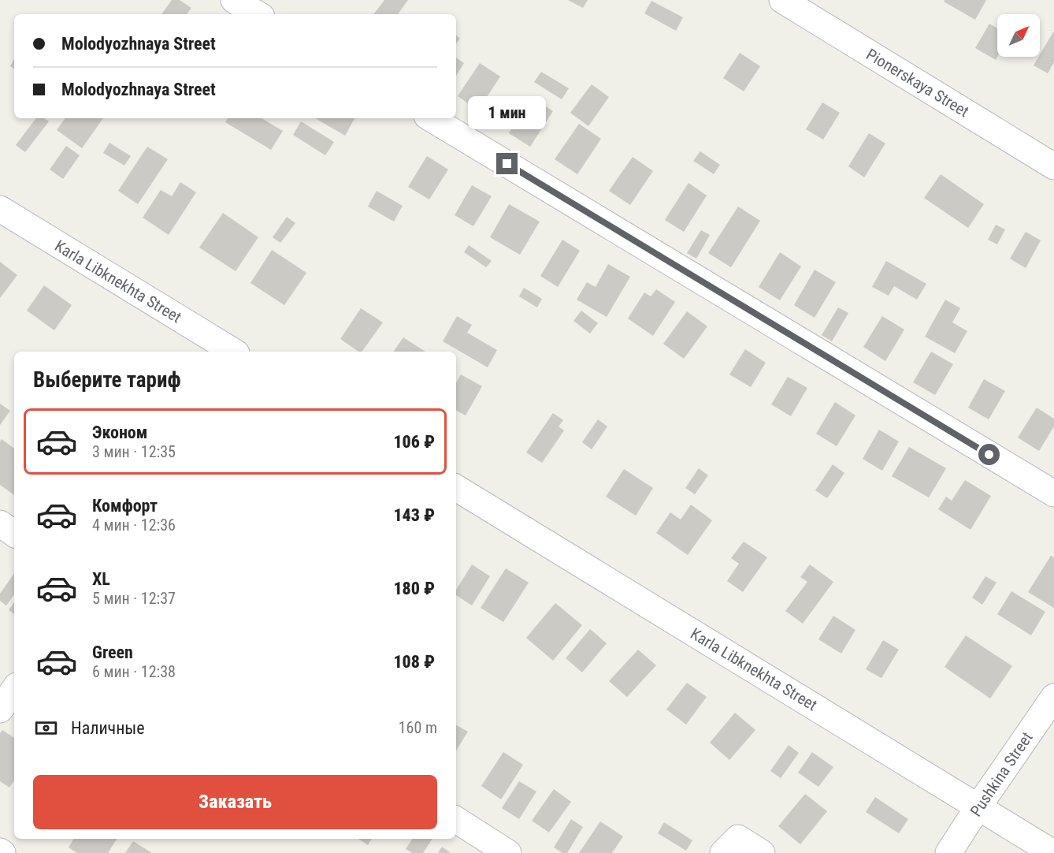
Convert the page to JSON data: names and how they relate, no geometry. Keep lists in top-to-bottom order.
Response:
{
  "streets": {
    "street": ["Pionerskaya Street", "Karla Libknekhta Street", "Pushkina Street"]
  },
  "crossings": [
    ["Karla Libknekhta Street", "Pushkina Street"]
  ],
  "north": "top right",
  "page": {
    "banner": ["Molodyozhnaya Street", "Molodyozhnaya Street"],
    "bubble": "1 мин",
    "heading": "Выберите тариф",
    "list": [
      {
        "name": "Эконом",
        "note": "3 мин · 12:35",
        "value": "106 ₽"
      },
      {
        "name": "Комфорт",
        "note": "4 мин · 12:36",
        "value": "143 ₽"
      },
      {
        "name": "XL",
        "note": "5 мин · 12:37",
        "value": "180 ₽"
      },
      {
        "name": "Green",
        "note": "6 мин · 12:38",
        "value": "108 ₽"
      }
    ],
    "pay": ["Наличные", "160 m"],
    "buttons": "Заказать"
  }
}
